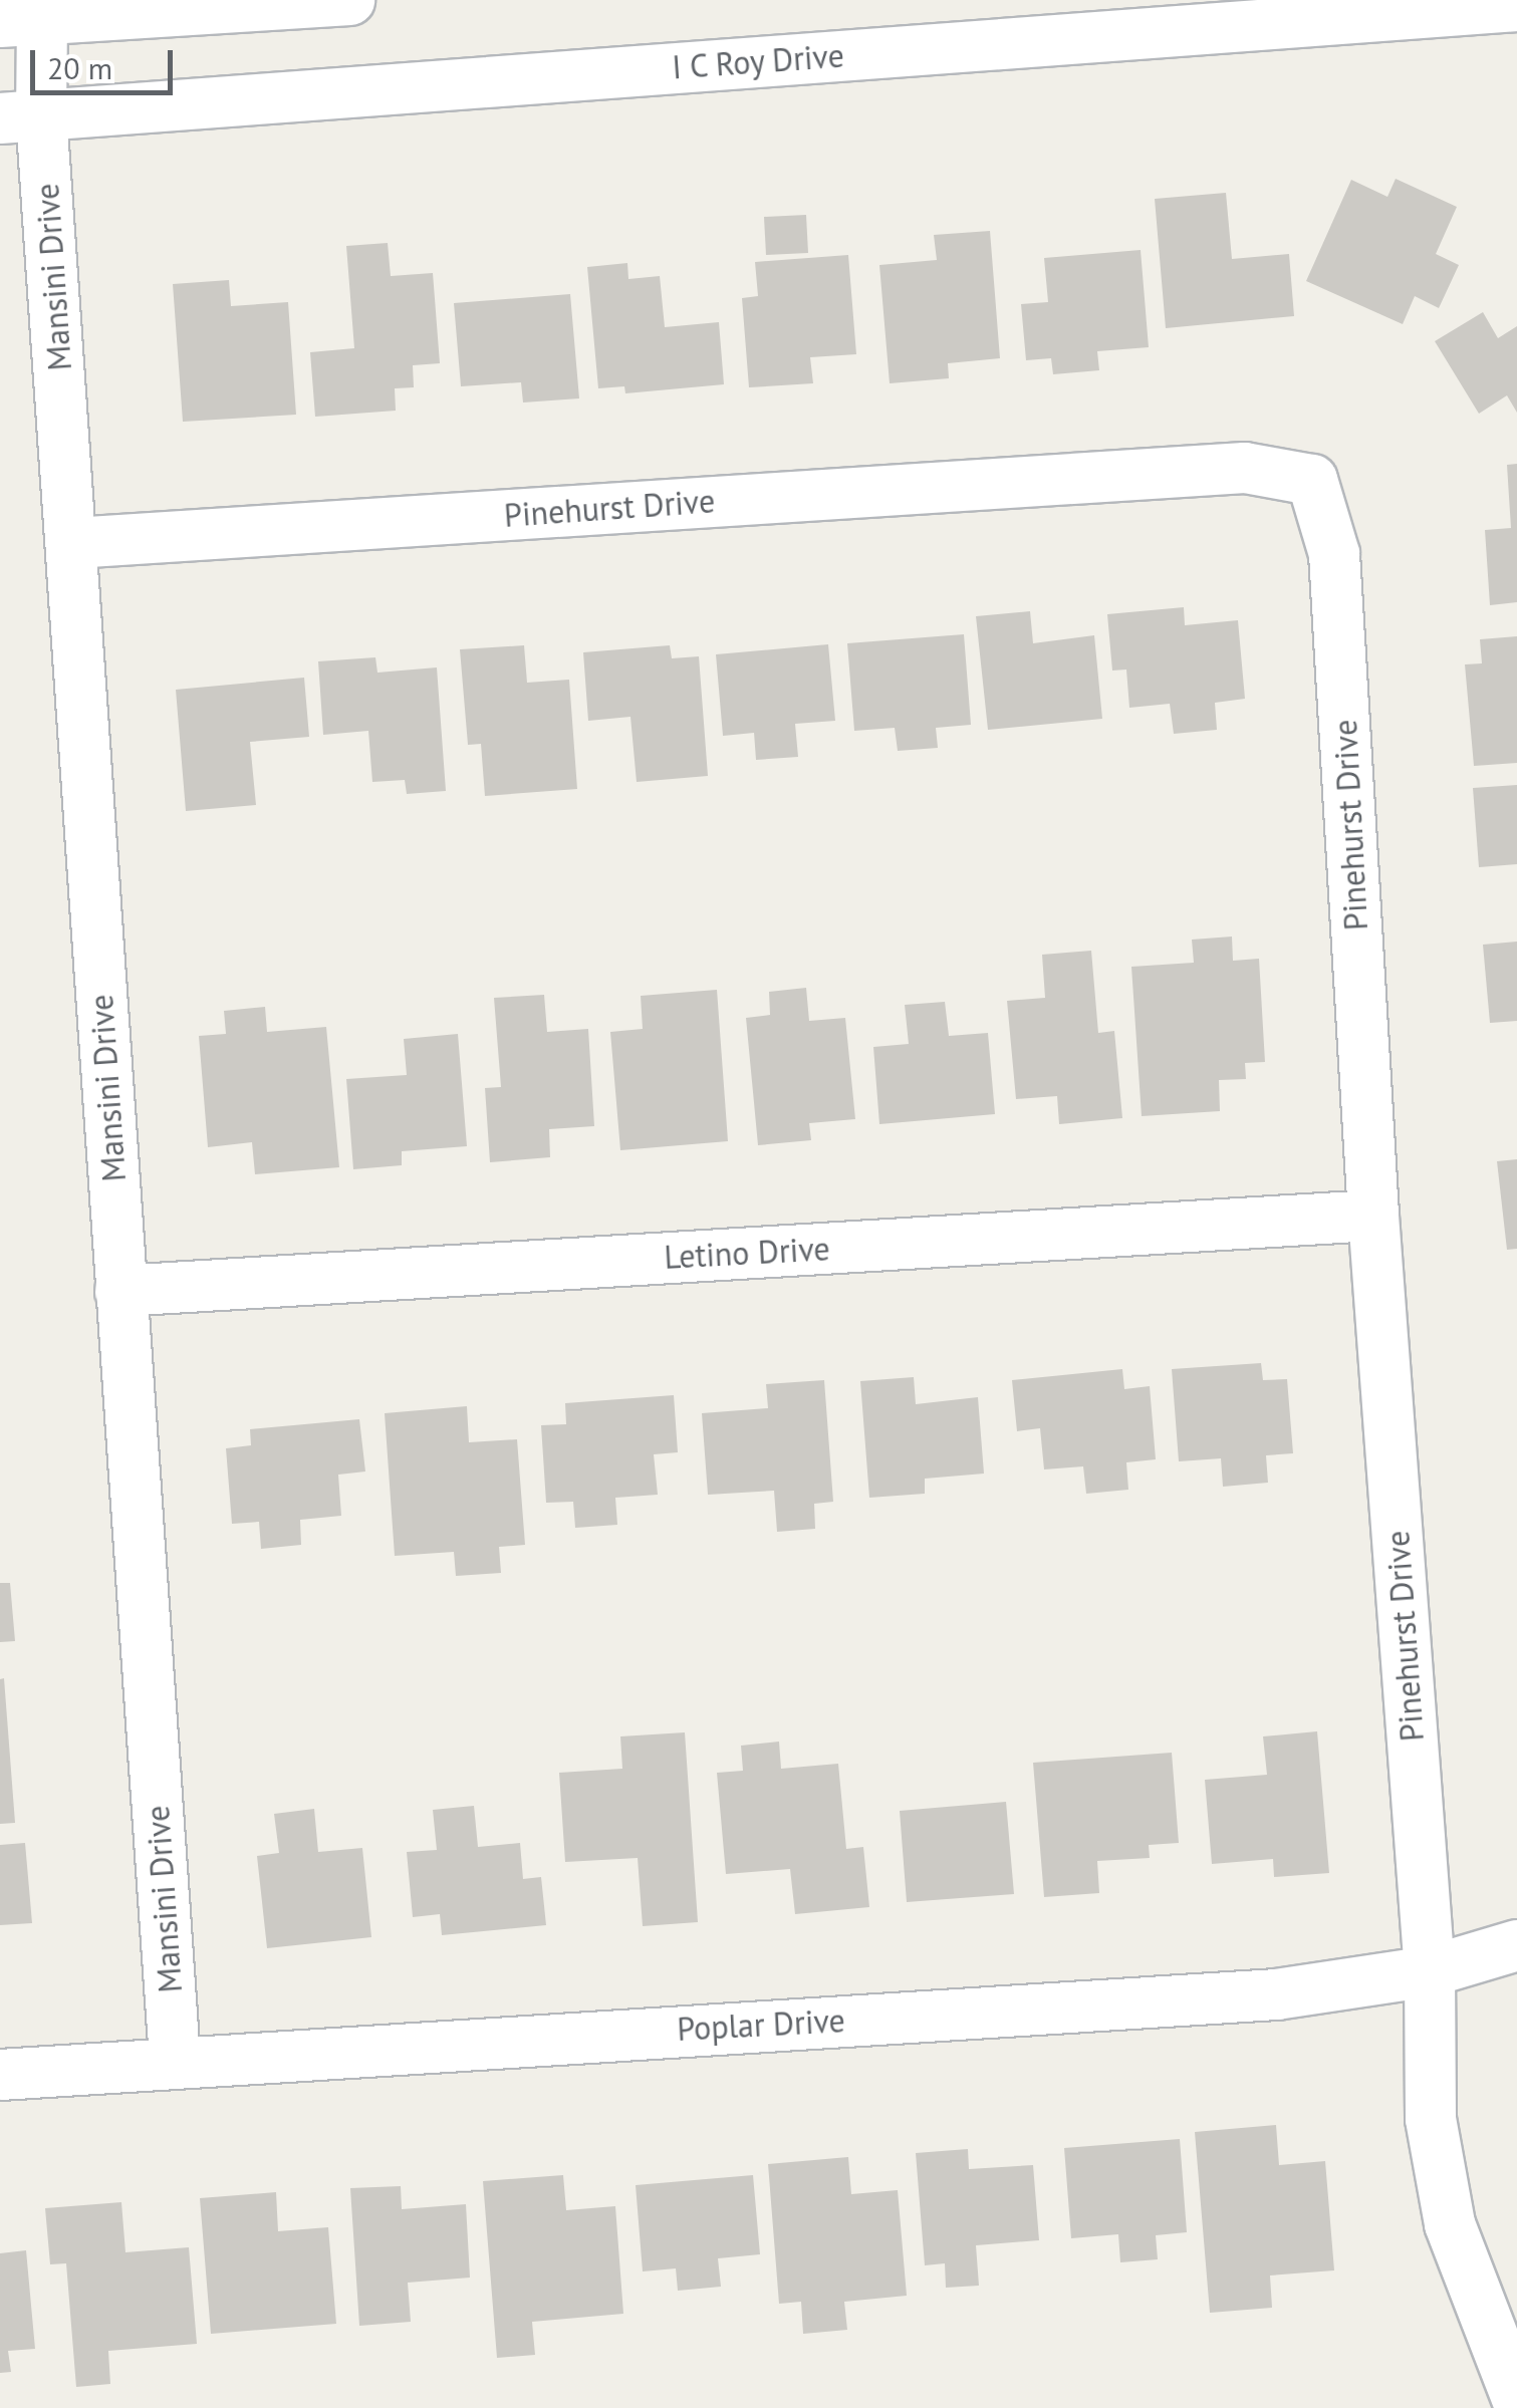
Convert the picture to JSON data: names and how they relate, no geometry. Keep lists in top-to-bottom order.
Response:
{
  "streets": {
    "street": [
      "I C Roy Drive",
      "Mansini Drive",
      "Pinehurst Drive",
      "Letino Drive",
      "Poplar Drive"
    ]
  },
  "crossings": [
    ["I C Roy Drive", "Mansini Drive"],
    ["Mansini Drive", "Pinehurst Drive"],
    ["Mansini Drive", "Letino Drive"],
    ["Mansini Drive", "Poplar Drive"],
    ["Pinehurst Drive", "Letino Drive"],
    ["Pinehurst Drive", "Poplar Drive"]
  ],
  "scale_bar": "20 m"
}
